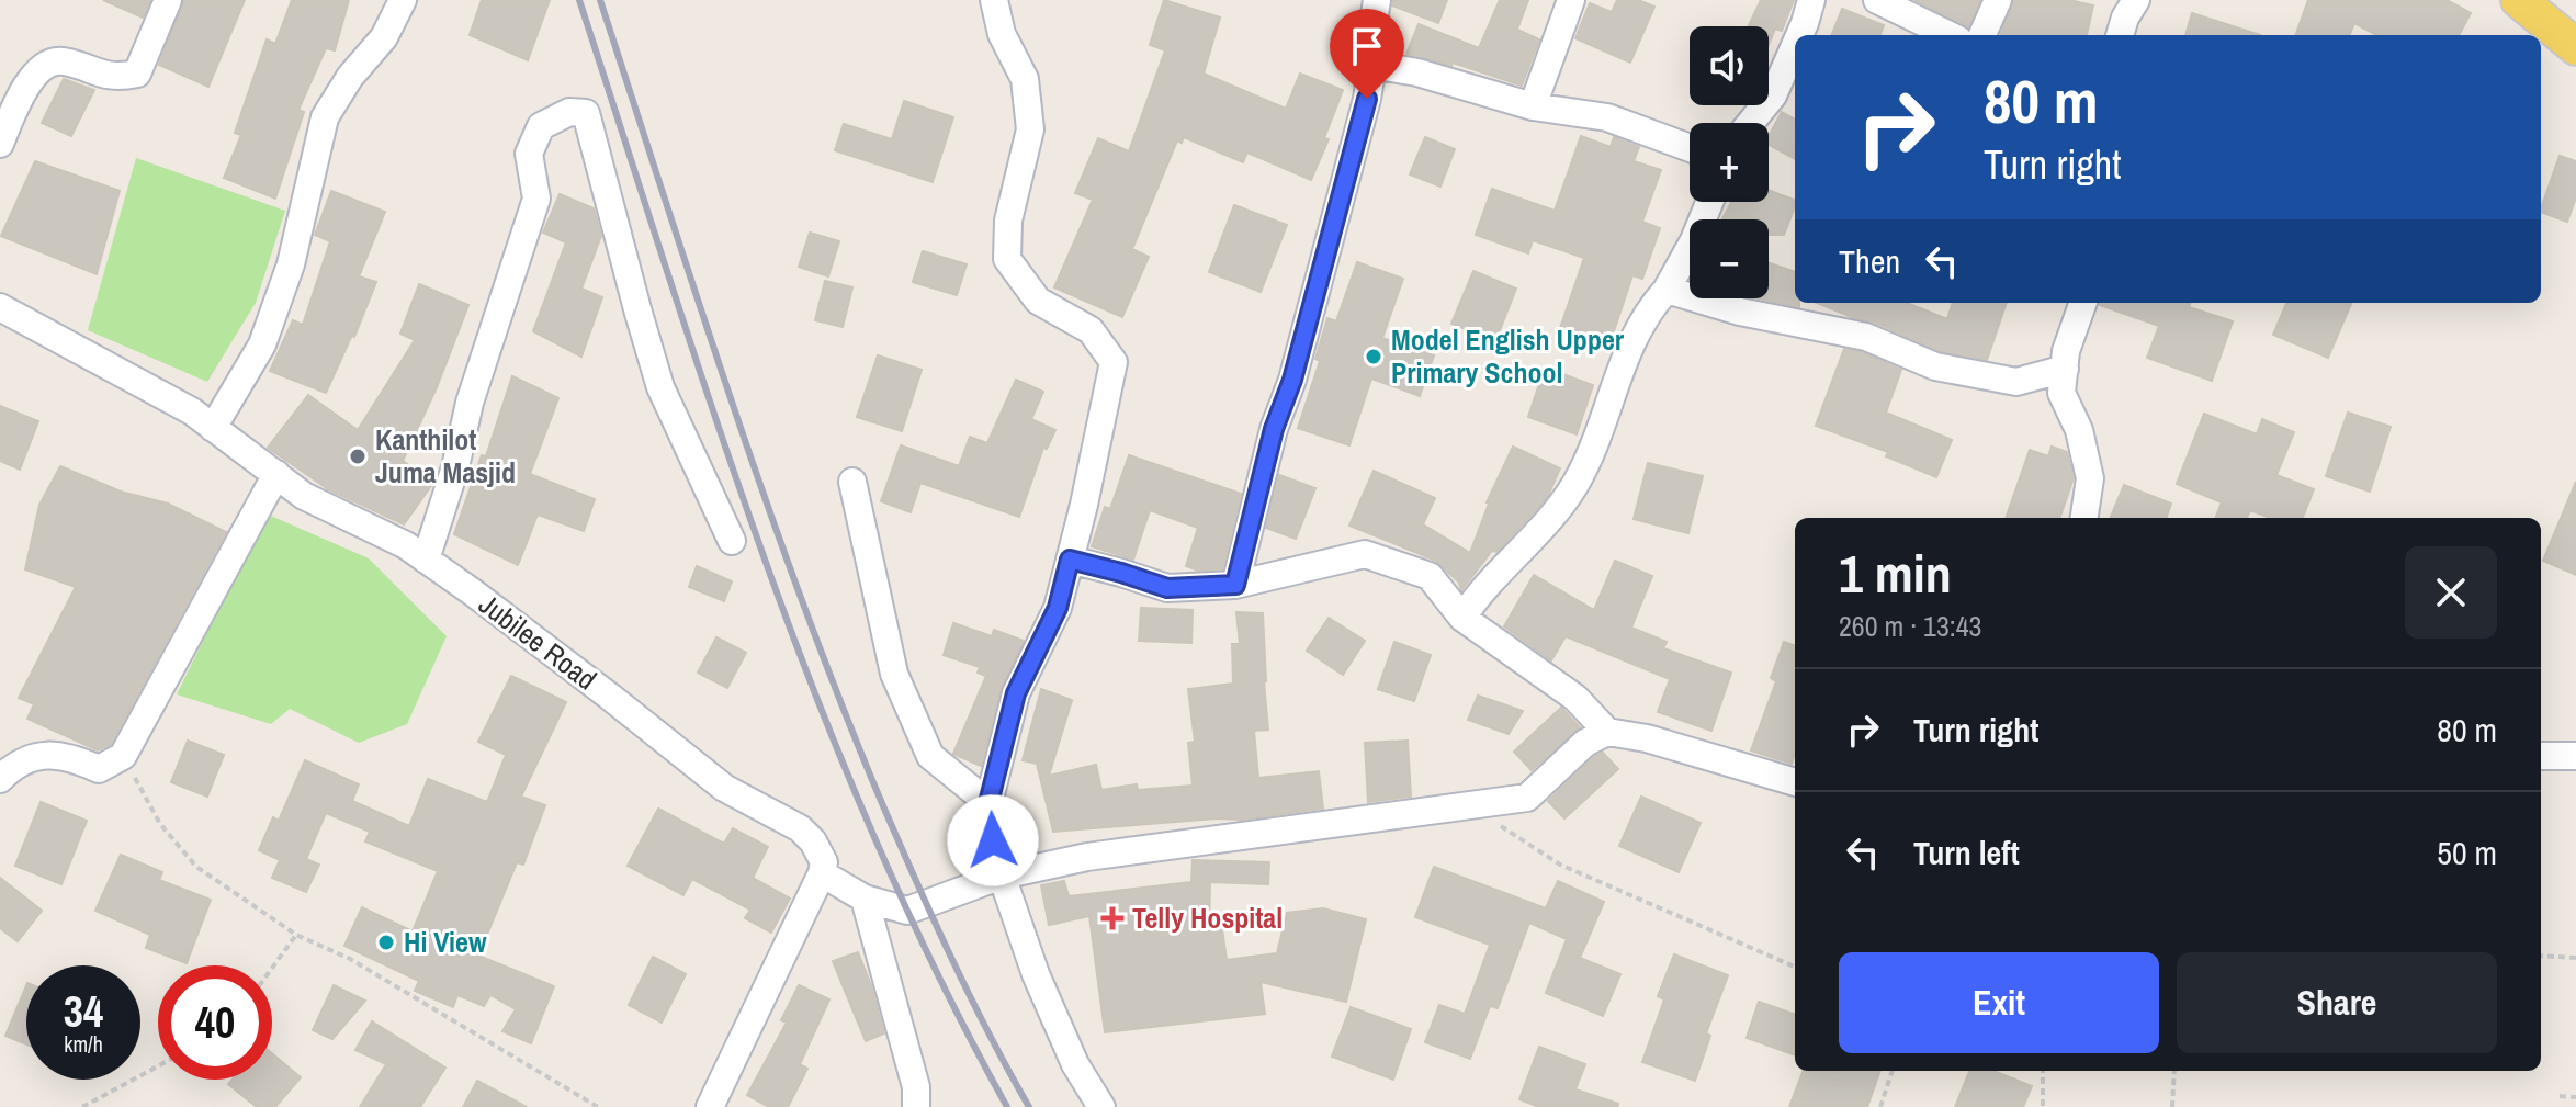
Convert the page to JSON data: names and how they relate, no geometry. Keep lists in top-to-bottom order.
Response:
{
  "streets": {
    "street": ["Jubilee Road"]
  },
  "places": {
    "other": ["Model English Upper Primary School", "Kanthilot Juma Masjid", "Hi View"],
    "health": ["Telly Hospital"]
  },
  "page": {
    "map_buttons": ["+", "−"],
    "turn": ["80 m", "Turn right"],
    "then": "Then",
    "heading": ["1 min", "260 m · 13:43"],
    "list": [
      {
        "name": "Turn right",
        "value": "80 m"
      },
      {
        "name": "Turn left",
        "value": "50 m"
      }
    ],
    "buttons": ["Exit", "Share"],
    "speed": "34 km/h",
    "limit": "40"
  }
}
